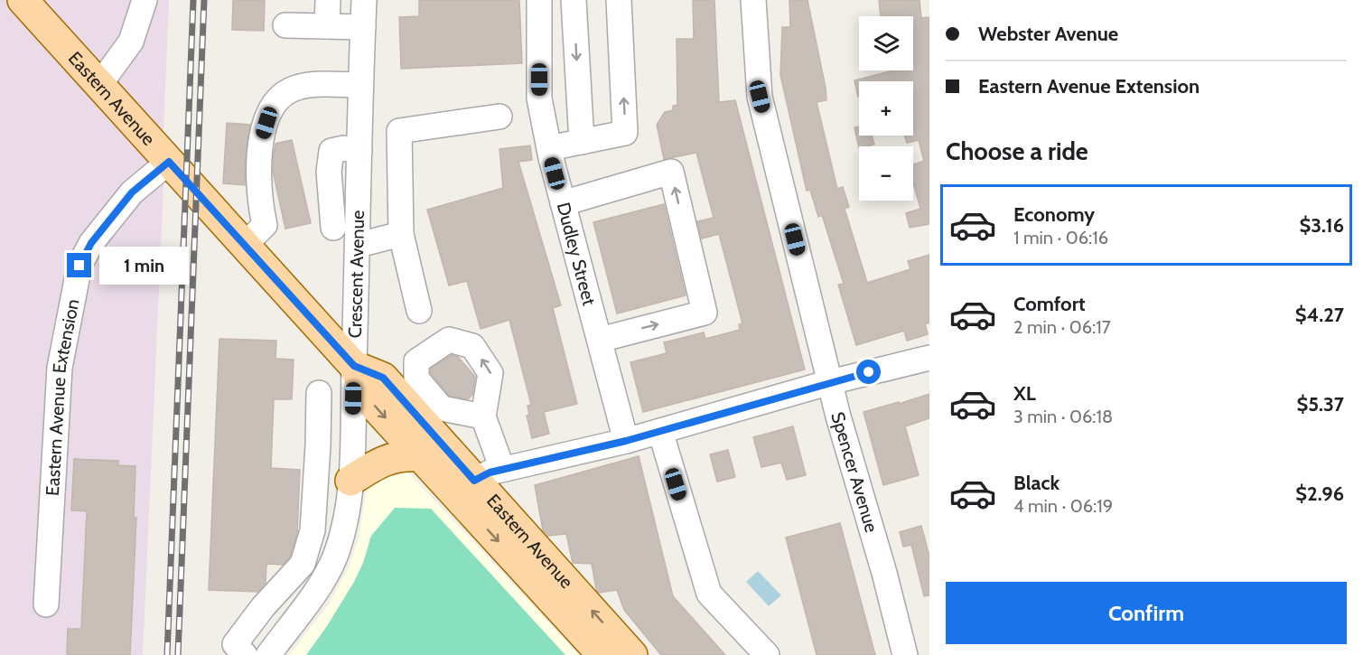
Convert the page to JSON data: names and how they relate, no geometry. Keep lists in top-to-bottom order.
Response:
{
  "streets": {
    "main road": ["Eastern Avenue"],
    "street": [
      "Dudley Street",
      "Crescent Avenue",
      "Eastern Avenue Extension",
      "Spencer Avenue"
    ]
  },
  "crossings": [
    ["Eastern Avenue", "Crescent Avenue"],
    ["Eastern Avenue", "Eastern Avenue Extension"]
  ],
  "page": {
    "banner": ["Webster Avenue", "Eastern Avenue Extension"],
    "map_buttons": ["+", "−"],
    "heading": "Choose a ride",
    "list": [
      {
        "name": "Economy",
        "note": "1 min · 06:16",
        "value": "$3.16"
      },
      {
        "name": "Comfort",
        "note": "2 min · 06:17",
        "value": "$4.27"
      },
      {
        "name": "XL",
        "note": "3 min · 06:18",
        "value": "$5.37"
      },
      {
        "name": "Black",
        "note": "4 min · 06:19",
        "value": "$2.96"
      }
    ],
    "bubble": "1 min",
    "buttons": "Confirm"
  }
}
